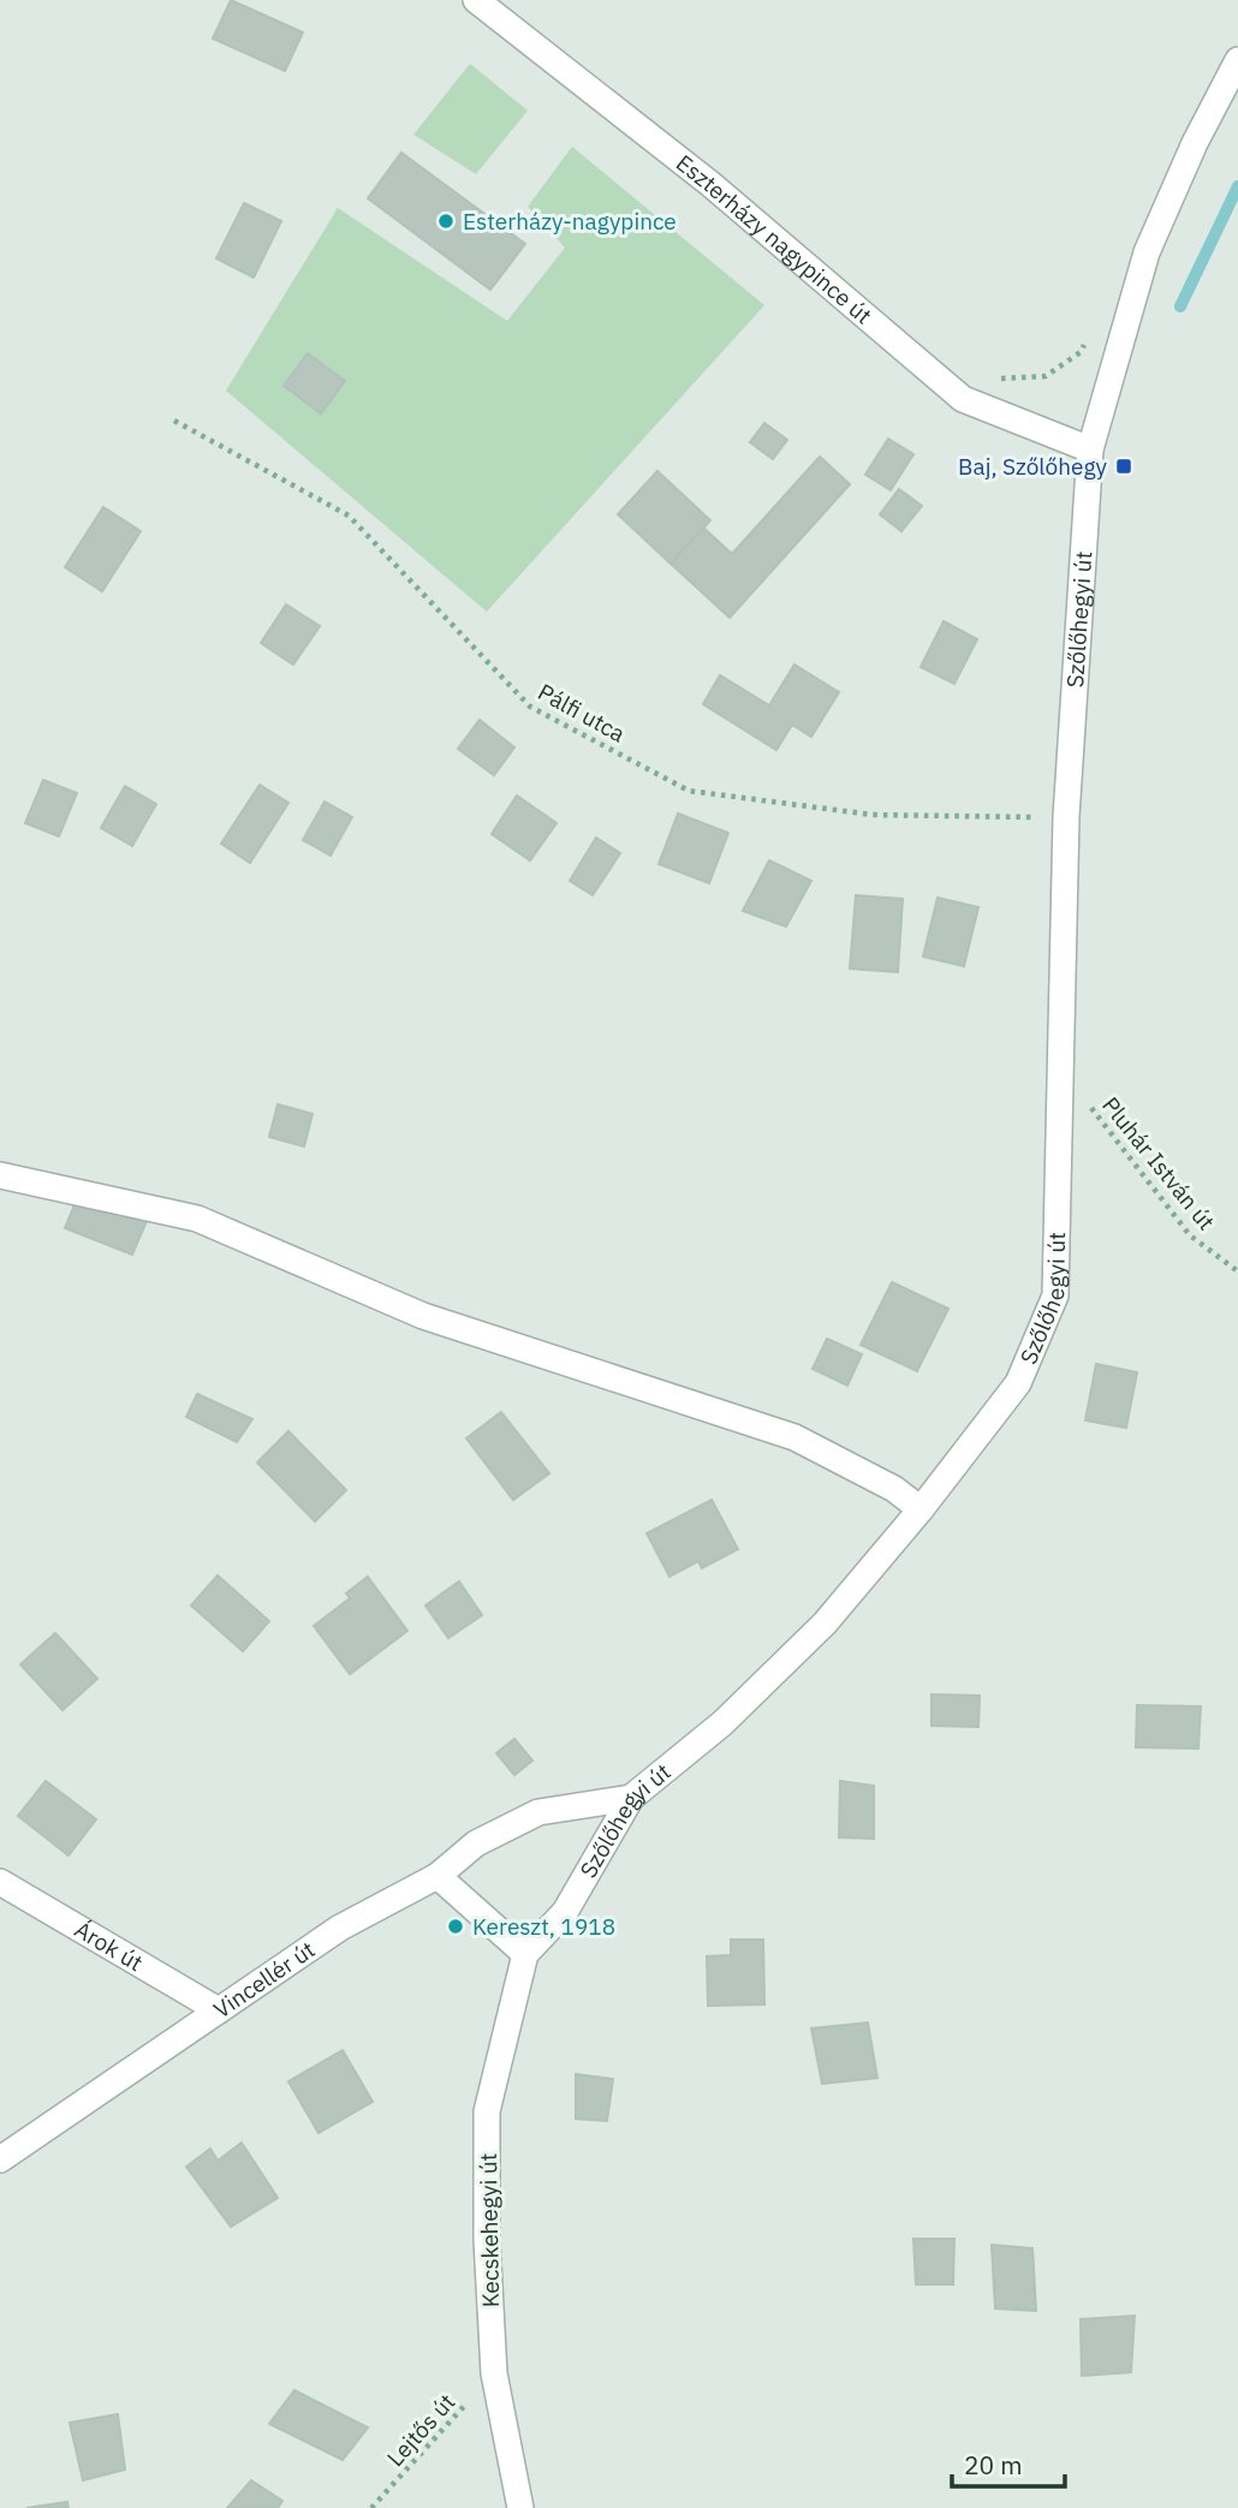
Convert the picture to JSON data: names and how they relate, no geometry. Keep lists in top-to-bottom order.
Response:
{
  "streets": {
    "street": [
      "Eszterházy nagypince út",
      "Szőlőhegyi út",
      "Árok út",
      "Vincellér út",
      "Kecskehegyi út"
    ],
    "path": ["Pálfi utca", "Pluhár István út", "Lejtős út"]
  },
  "crossings": [
    ["Eszterházy nagypince út", "Szőlőhegyi út"],
    ["Szőlőhegyi út", "Pálfi utca"],
    ["Szőlőhegyi út", "Pluhár István út"],
    ["Szőlőhegyi út", "Vincellér út"],
    ["Szőlőhegyi út", "Kecskehegyi út"],
    ["Árok út", "Vincellér út"],
    ["Kecskehegyi út", "Lejtős út"]
  ],
  "places": {
    "other": ["Esterházy-nagypince", "Kereszt, 1918"],
    "transit": ["Baj, Szőlőhegy"]
  },
  "scale_bar": "20 m"
}
